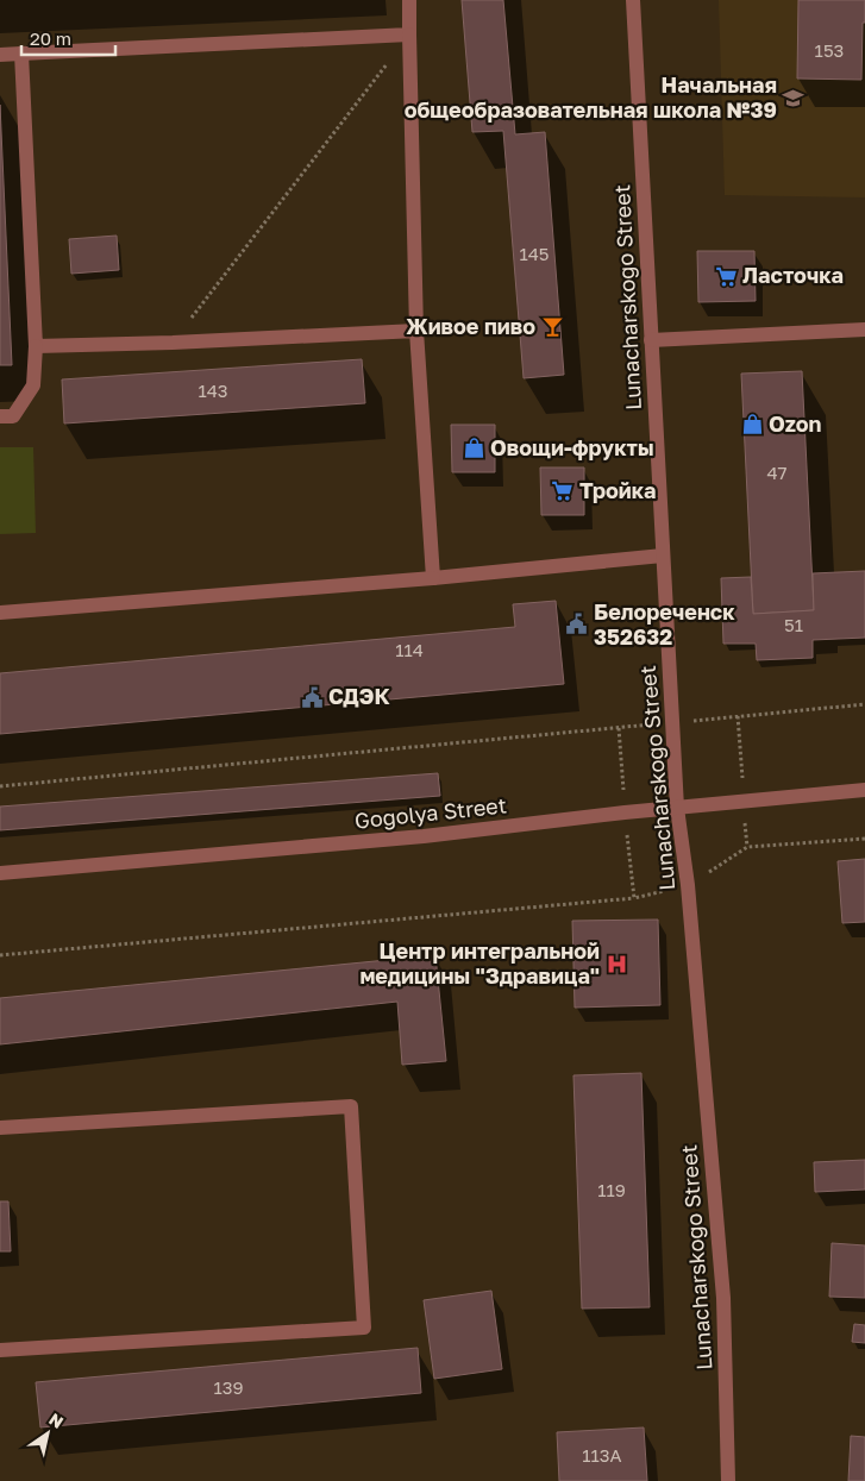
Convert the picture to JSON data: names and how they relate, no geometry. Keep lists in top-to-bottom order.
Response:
{
  "streets": {
    "street": ["Lunacharskogo Street", "Gogolya Street"]
  },
  "crossings": [
    ["Lunacharskogo Street", "Gogolya Street"]
  ],
  "places": {
    "school or university": ["Начальная общеобразовательная школа №39"],
    "supermarket": ["Ласточка", "Тройка"],
    "bar": ["Живое пиво"],
    "shop": ["Ozon", "Овощи-фрукты"],
    "public building": ["Белореченск 352632", "СДЭК"],
    "hospital": ["Центр интегральной медицины \"Здравица\""]
  },
  "house_numbers": [
    "153",
    "145",
    "143",
    "47",
    "51",
    "114",
    "119",
    "139",
    "113А"
  ],
  "scale_bar": "20 m",
  "north": "top right"
}
